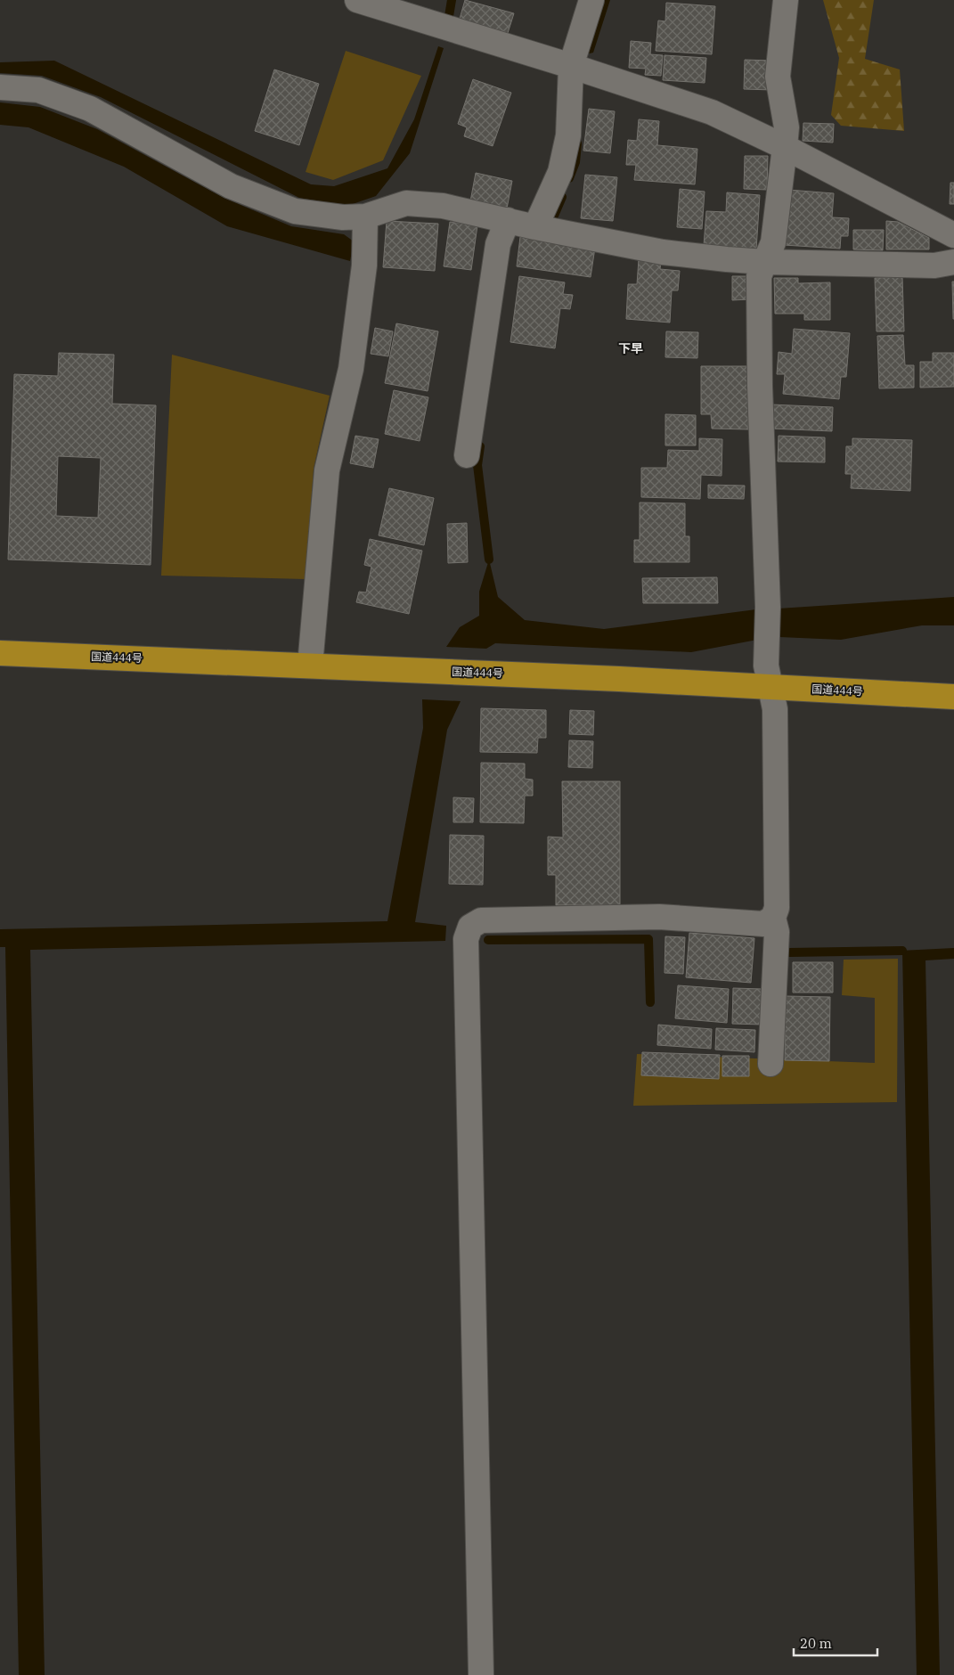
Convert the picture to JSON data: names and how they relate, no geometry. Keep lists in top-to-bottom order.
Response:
{
  "streets": {
    "highway": ["国道444号"]
  },
  "districts": ["下早"],
  "scale_bar": "20 m"
}
